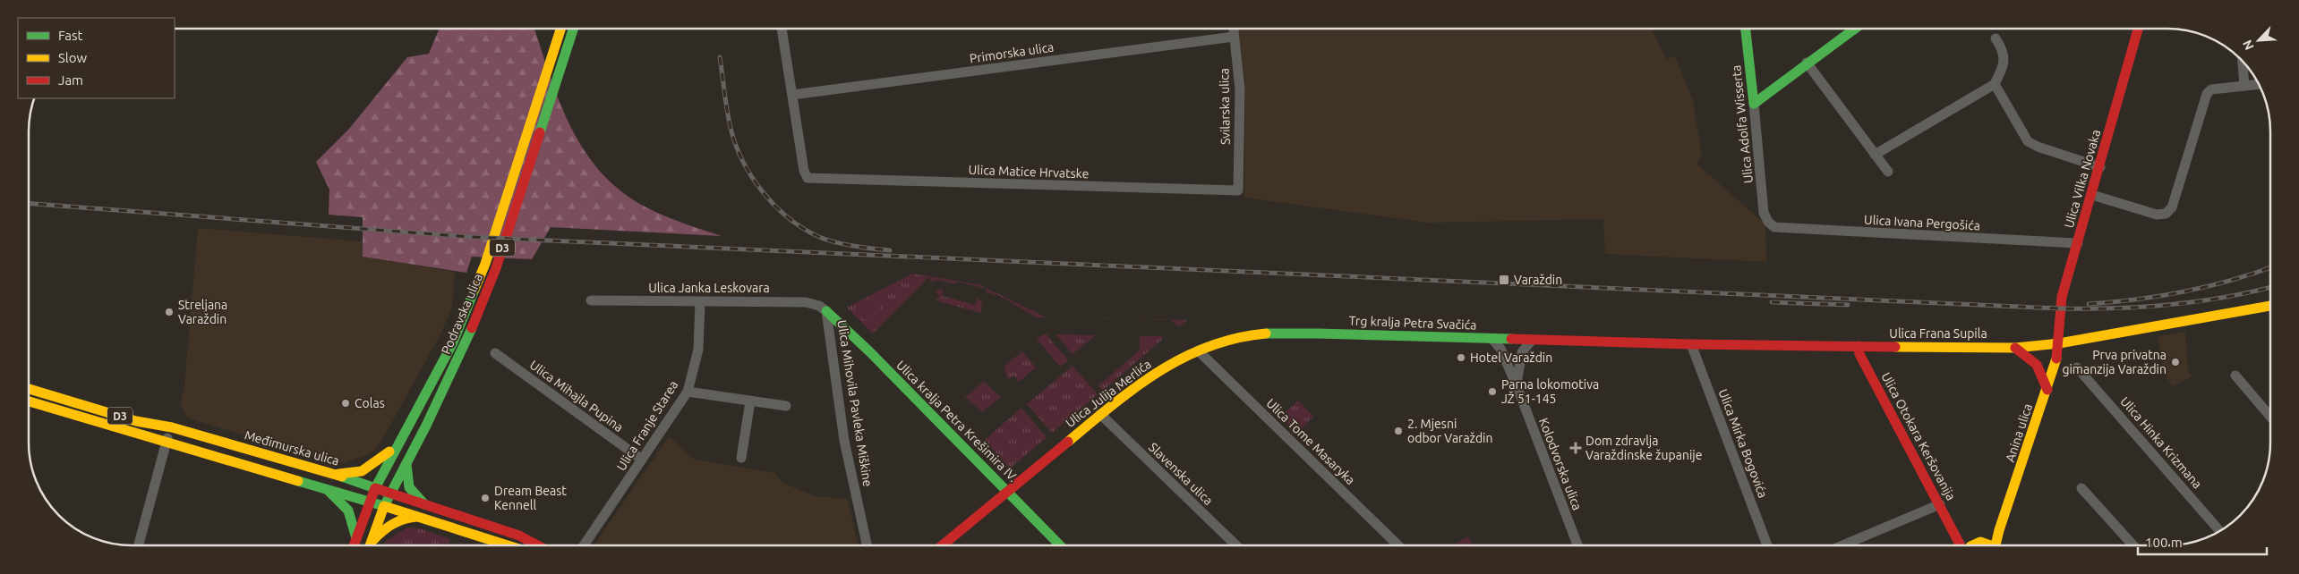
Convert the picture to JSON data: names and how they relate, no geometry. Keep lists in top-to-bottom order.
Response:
{
  "streets": {
    "main road": [
      "Ulica Adolfa Wisserta",
      "Ulica Vilka Novaka",
      "D3",
      "Podravska ulica",
      "Trg kralja Petra Svačića",
      "Ulica Frana Supila",
      "Ulica Julija Merlića",
      "Ulica kralja Petra Krešimira IV.",
      "Anina ulica",
      "Ulica Otokara Keršovanija",
      "Međimurska ulica"
    ],
    "street": [
      "Primorska ulica",
      "Svilarska ulica",
      "Ulica Matice Hrvatske",
      "Ulica Ivana Pergošića",
      "Ulica Janka Leskovara",
      "Ulica Mihajla Pupina",
      "Ulica Mihovila Pavleka Miškine",
      "Ulica Franje Starea",
      "Ulica Tome Masaryka",
      "Ulica Hinka Krizmana",
      "Ulica Mirka Bogovića",
      "Kolodvorska ulica",
      "Slavenska ulica"
    ]
  },
  "crossings": [
    ["Primorska ulica", "Svilarska ulica"],
    ["Primorska ulica", "Ulica Matice Hrvatske"],
    ["Svilarska ulica", "Ulica Matice Hrvatske"],
    ["Ulica Adolfa Wisserta", "Ulica Ivana Pergošića"],
    ["Ulica Vilka Novaka", "Ulica Ivana Pergošića"],
    ["Ulica Vilka Novaka", "Ulica Frana Supila"],
    ["Ulica Vilka Novaka", "Anina ulica"],
    ["D3", "Podravska ulica"],
    ["D3", "Međimurska ulica"],
    ["Ulica Janka Leskovara", "Ulica Mihovila Pavleka Miškine"],
    ["Ulica Janka Leskovara", "Ulica kralja Petra Krešimira IV."],
    ["Ulica Janka Leskovara", "Ulica Franje Starea"],
    ["Podravska ulica", "Međimurska ulica"],
    ["Trg kralja Petra Svačića", "Ulica Frana Supila"],
    ["Trg kralja Petra Svačića", "Ulica Julija Merlića"],
    ["Trg kralja Petra Svačića", "Kolodvorska ulica"],
    ["Ulica Frana Supila", "Anina ulica"],
    ["Ulica Frana Supila", "Ulica Otokara Keršovanija"],
    ["Ulica Frana Supila", "Ulica Mirka Bogovića"],
    ["Ulica Julija Merlića", "Ulica kralja Petra Krešimira IV."],
    ["Ulica Julija Merlića", "Ulica Tome Masaryka"],
    ["Ulica Julija Merlića", "Slavenska ulica"],
    ["Ulica Mihajla Pupina", "Ulica Franje Starea"],
    ["Ulica Mihovila Pavleka Miškine", "Ulica kralja Petra Krešimira IV."]
  ],
  "places": {
    "transit": ["Varaždin"],
    "other": [
      "Streljana Varaždin",
      "Hotel Varaždin",
      "Prva privatna gimanzija Varaždin",
      "Parna lokomotiva JŽ 51-145",
      "Colas",
      "2. Mjesni odbor Varaždin",
      "Dream Beast Kennell"
    ],
    "health": ["Dom zdravlja Varaždinske županije"]
  },
  "legend": ["Fast", "Slow", "Jam"],
  "scale_bar": "100 m",
  "north": "bottom left"
}
